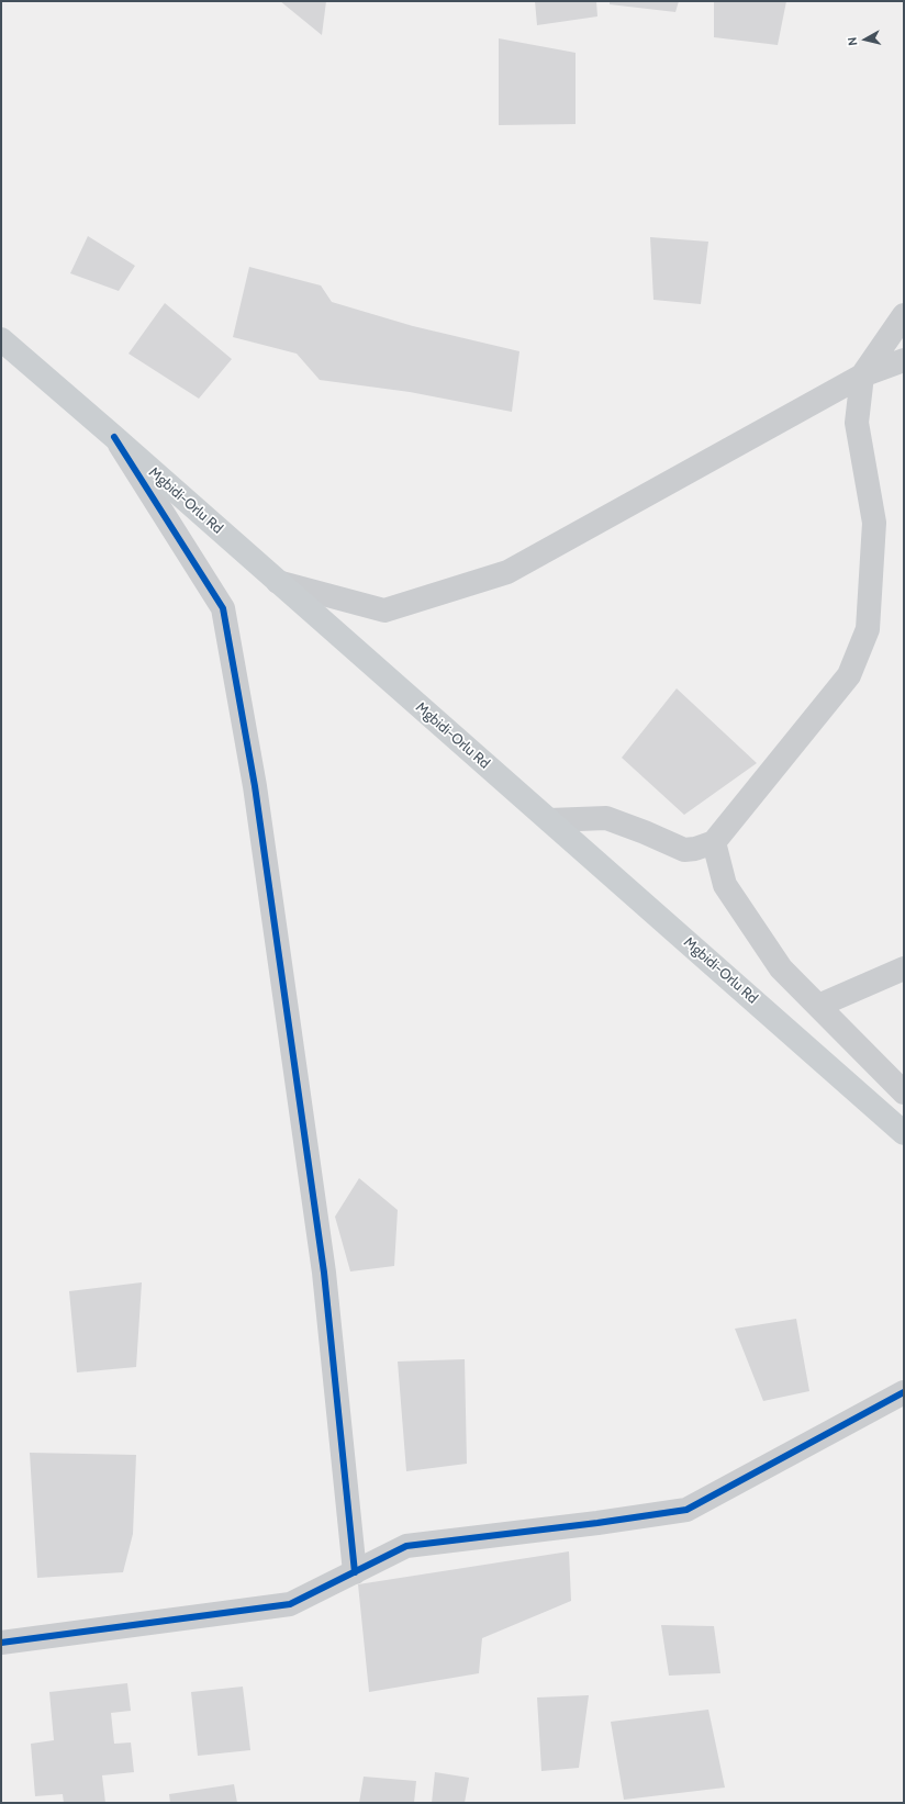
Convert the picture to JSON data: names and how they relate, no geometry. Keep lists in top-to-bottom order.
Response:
{
  "streets": {
    "main road": ["Mgbidi-Orlu Rd"]
  },
  "north": "left"
}
